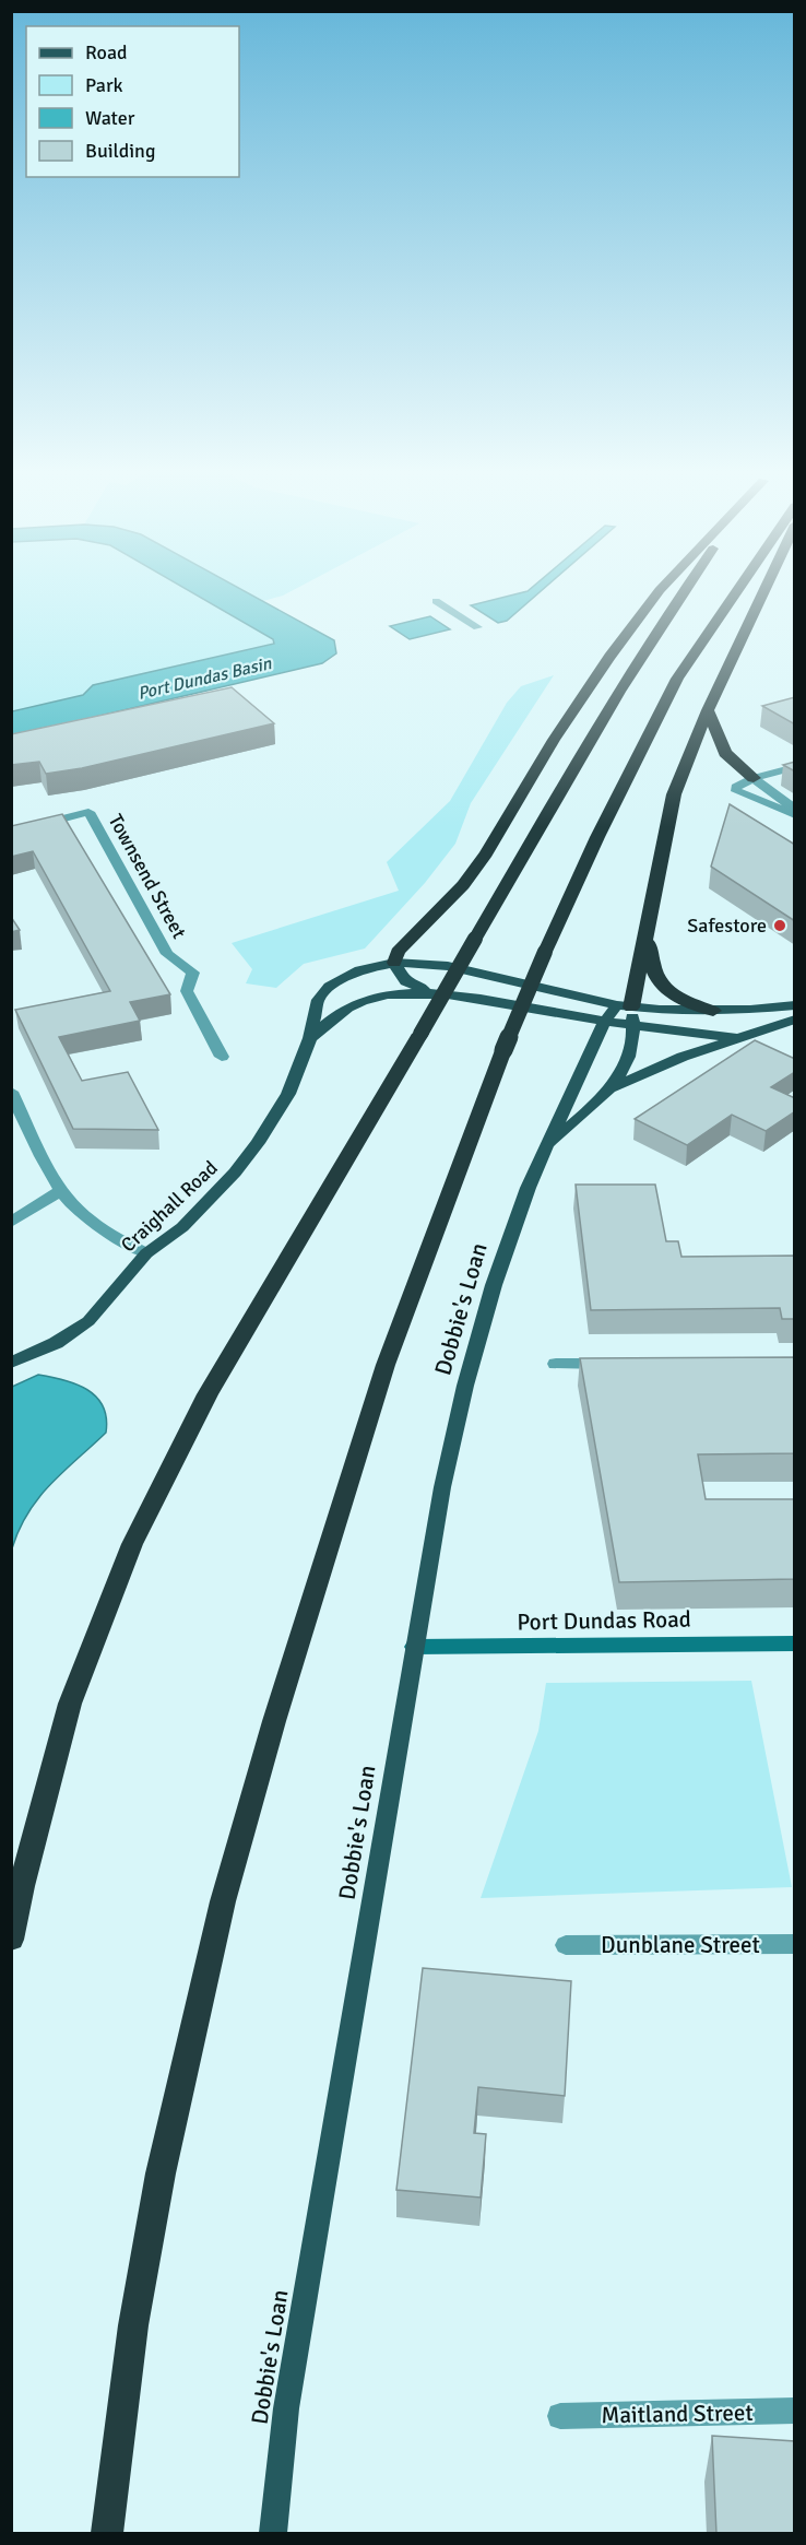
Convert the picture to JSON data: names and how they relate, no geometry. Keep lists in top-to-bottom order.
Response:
{
  "streets": {
    "main road": ["Craighall Road", "Dobbie's Loan"],
    "street": [
      "Townsend Street",
      "Port Dundas Road",
      "Dunblane Street",
      "Maitland Street"
    ]
  },
  "crossings": [
    ["Craighall Road", "Dobbie's Loan"],
    ["Dobbie's Loan", "Port Dundas Road"]
  ],
  "water": ["Port Dundas Basin"],
  "places": ["Safestore"],
  "legend": [
    "Road",
    "Park",
    "Water",
    "Building"
  ]
}
